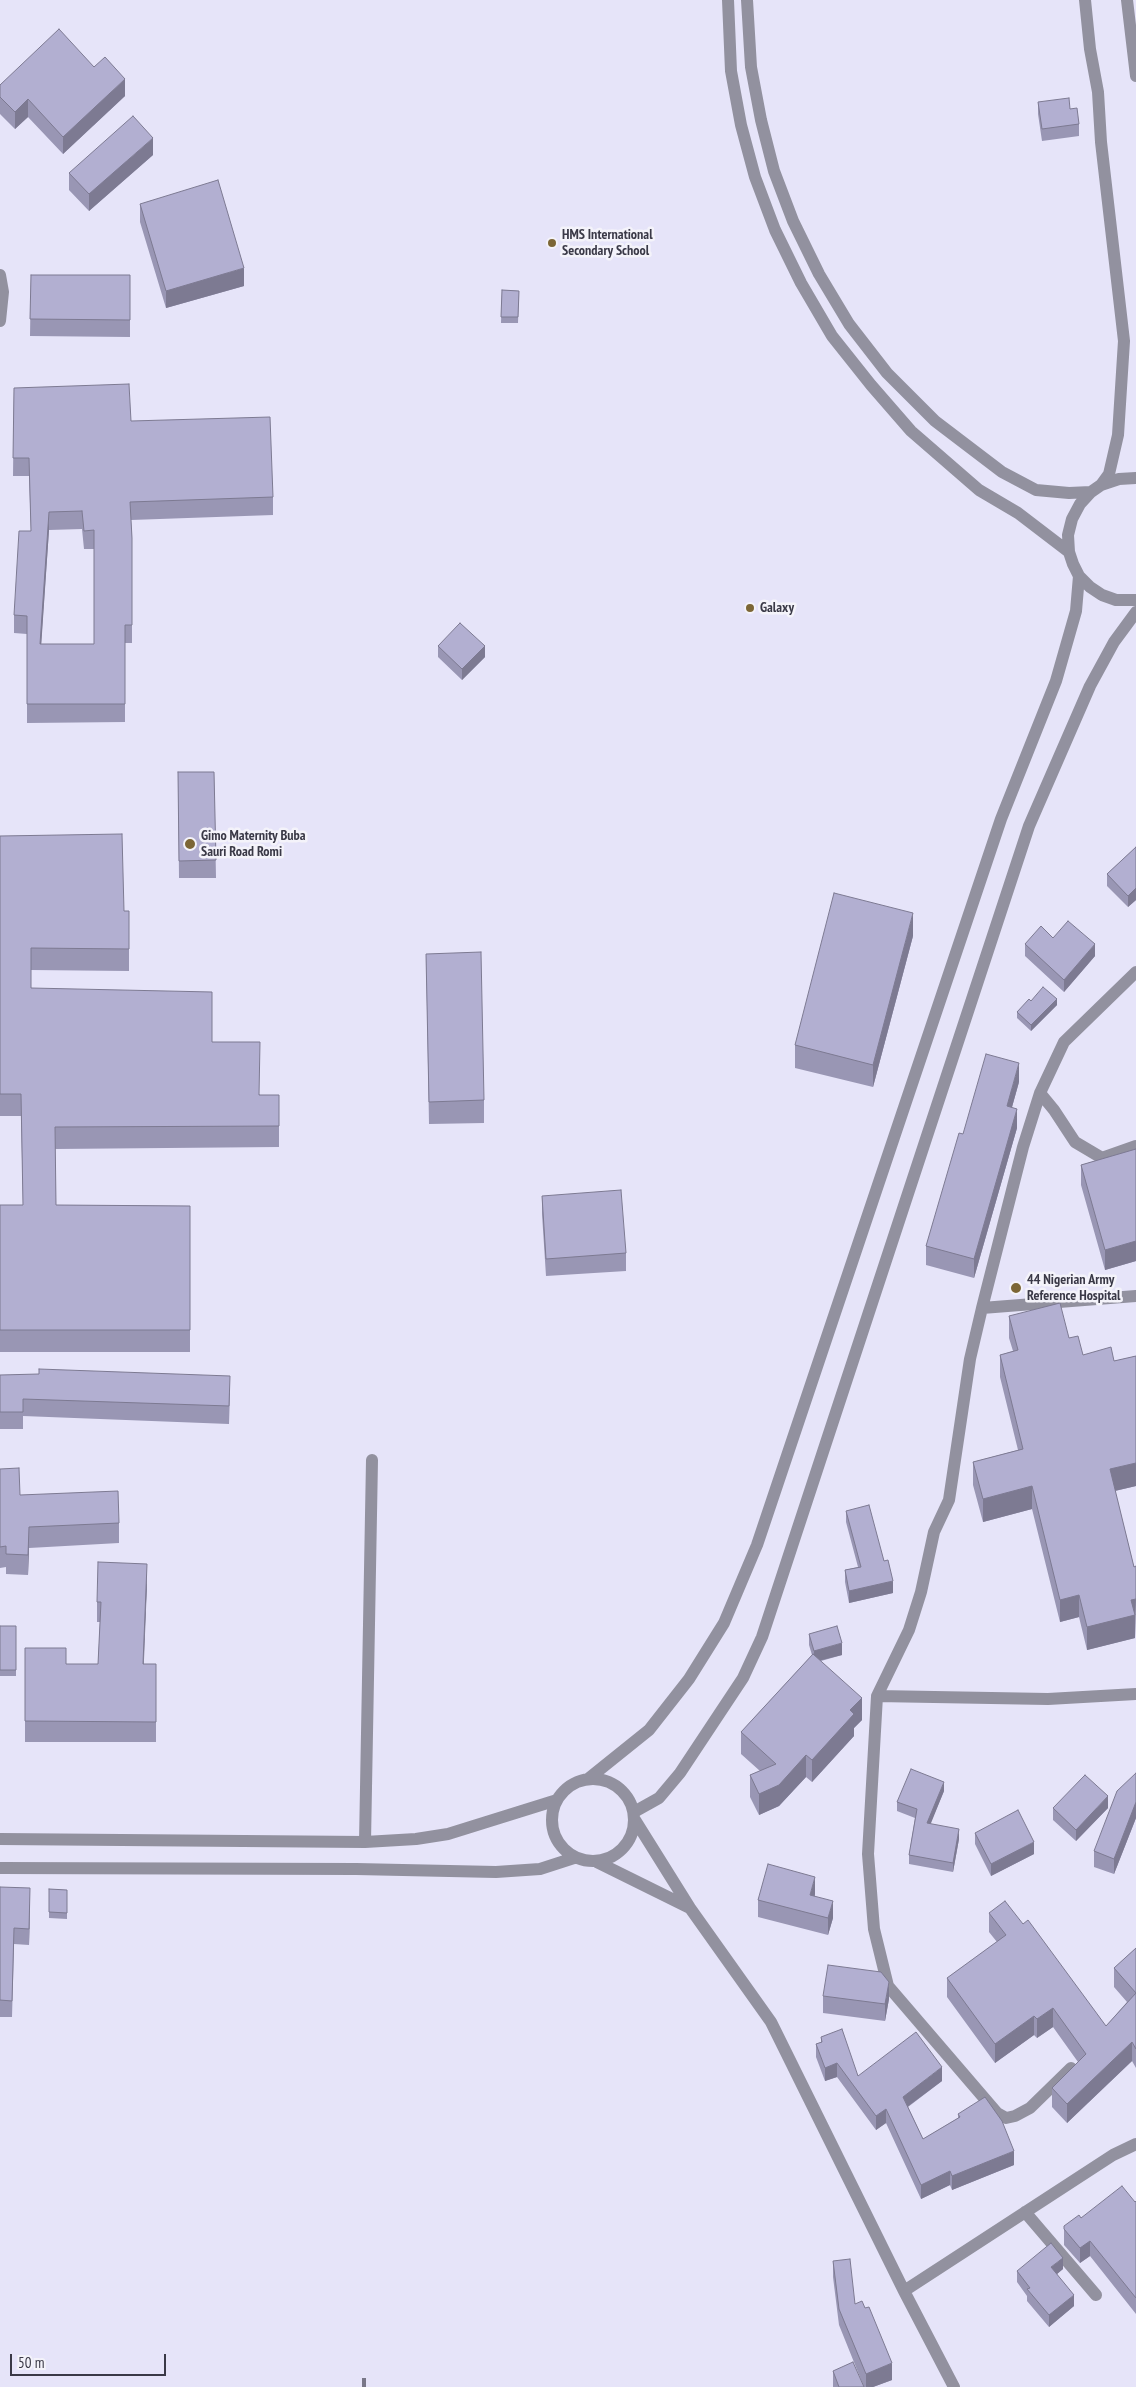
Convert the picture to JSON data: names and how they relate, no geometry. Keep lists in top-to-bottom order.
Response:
{
  "places": [
    "HMS International Secondary School",
    "Galaxy",
    "Gimo Maternity Buba Sauri Road Romi",
    "44 Nigerian Army Reference Hospital"
  ],
  "scale_bar": "50 m"
}
